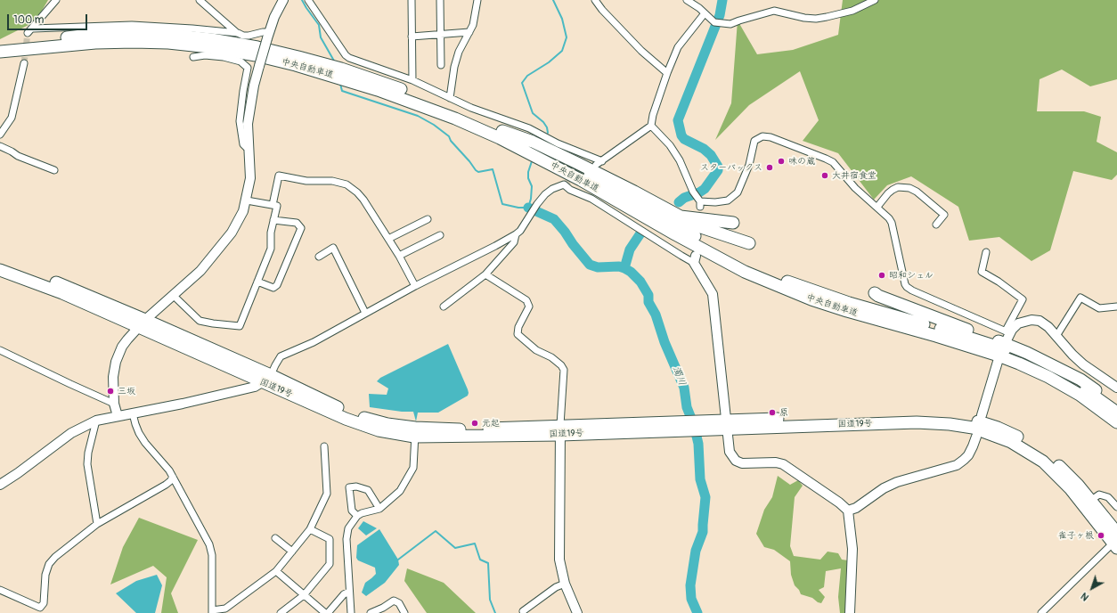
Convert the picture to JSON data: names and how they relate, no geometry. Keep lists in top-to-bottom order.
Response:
{
  "streets": {
    "highway": ["中央自動車道", "国道19号"]
  },
  "water": ["濁川"],
  "places": [
    "味の蔵",
    "スターバックス",
    "大井宿食堂",
    "昭和シェル",
    "三坂",
    "原",
    "元起",
    "雀子ヶ根"
  ],
  "scale_bar": "100 m",
  "north": "bottom left"
}
